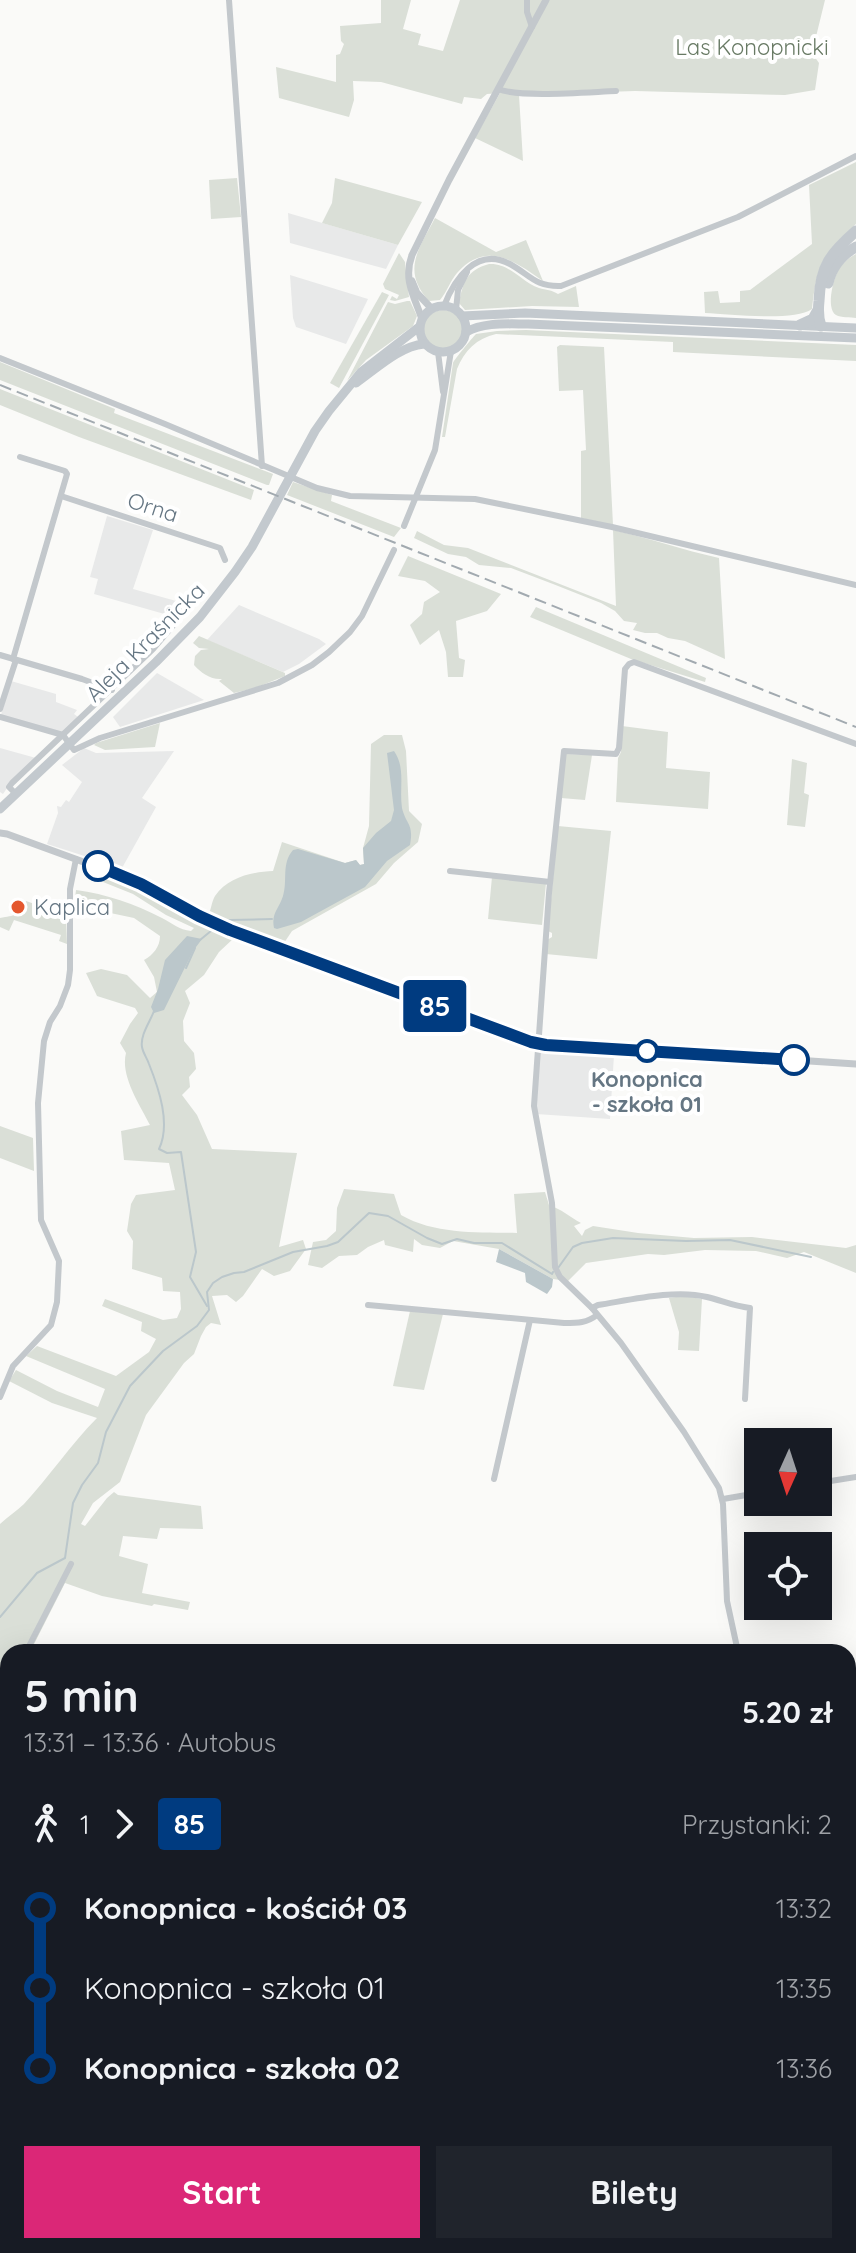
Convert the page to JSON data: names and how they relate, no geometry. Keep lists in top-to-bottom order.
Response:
{
  "streets": {
    "main road": ["Aleja Kraśnicka"],
    "street": ["Orna"]
  },
  "parks": ["Las Konopnicki"],
  "places": ["Kaplica", "Konopnica - szkoła 01"],
  "lines": ["bus line 85"],
  "north": "bottom",
  "page": {
    "on_map": "85",
    "heading": ["5 min", "13:31 – 13:36 · Autobus", "5.20 zł"],
    "legs": ["1", "85", "Przystanki: 2"],
    "list": [
      {
        "name": "Konopnica - kościół 03",
        "value": "13:32"
      },
      {
        "name": "Konopnica - szkoła 01",
        "value": "13:35"
      },
      {
        "name": "Konopnica - szkoła 02",
        "value": "13:36"
      }
    ],
    "buttons": ["Start", "Bilety"]
  }
}
